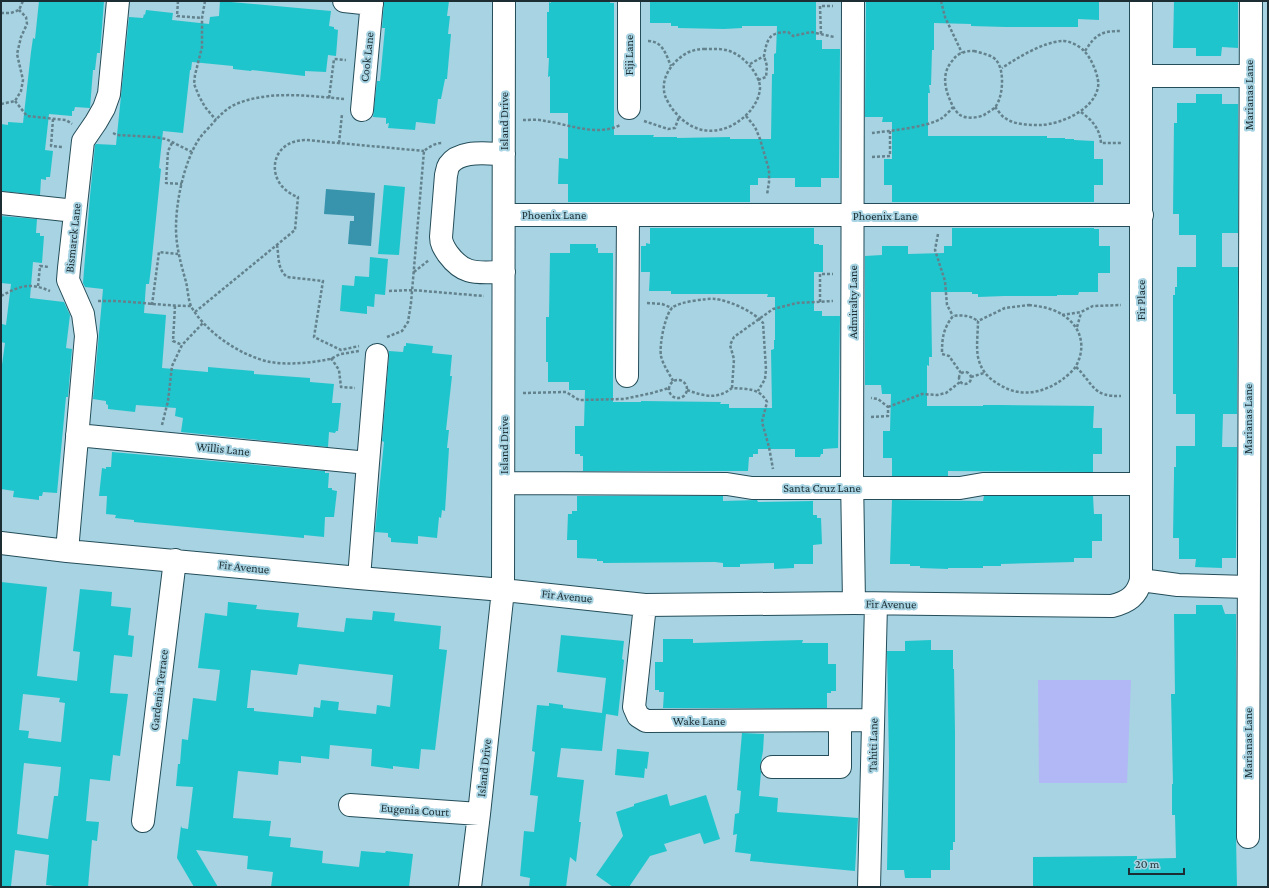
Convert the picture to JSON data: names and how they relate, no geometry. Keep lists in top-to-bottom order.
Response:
{
  "streets": {
    "street": [
      "Fiji Lane",
      "Cook Lane",
      "Marianas Lane",
      "Island Drive",
      "Phoenix Lane",
      "Bismarck Lane",
      "Fir Place",
      "Admiralty Lane",
      "Willis Lane",
      "Santa Cruz Lane",
      "Fir Avenue",
      "Gardenia Terrace",
      "Wake Lane",
      "Tahiti Lane",
      "Eugenia Court"
    ]
  },
  "crossings": [
    ["Island Drive", "Phoenix Lane"],
    ["Island Drive", "Santa Cruz Lane"],
    ["Island Drive", "Fir Avenue"],
    ["Island Drive", "Eugenia Court"],
    ["Phoenix Lane", "Fir Place"],
    ["Phoenix Lane", "Admiralty Lane"],
    ["Bismarck Lane", "Willis Lane"],
    ["Bismarck Lane", "Fir Avenue"],
    ["Fir Place", "Santa Cruz Lane"],
    ["Fir Place", "Fir Avenue"],
    ["Admiralty Lane", "Santa Cruz Lane"],
    ["Admiralty Lane", "Fir Avenue"],
    ["Fir Avenue", "Gardenia Terrace"],
    ["Fir Avenue", "Wake Lane"],
    ["Fir Avenue", "Tahiti Lane"],
    ["Wake Lane", "Tahiti Lane"]
  ],
  "scale_bar": "20 m"
}
